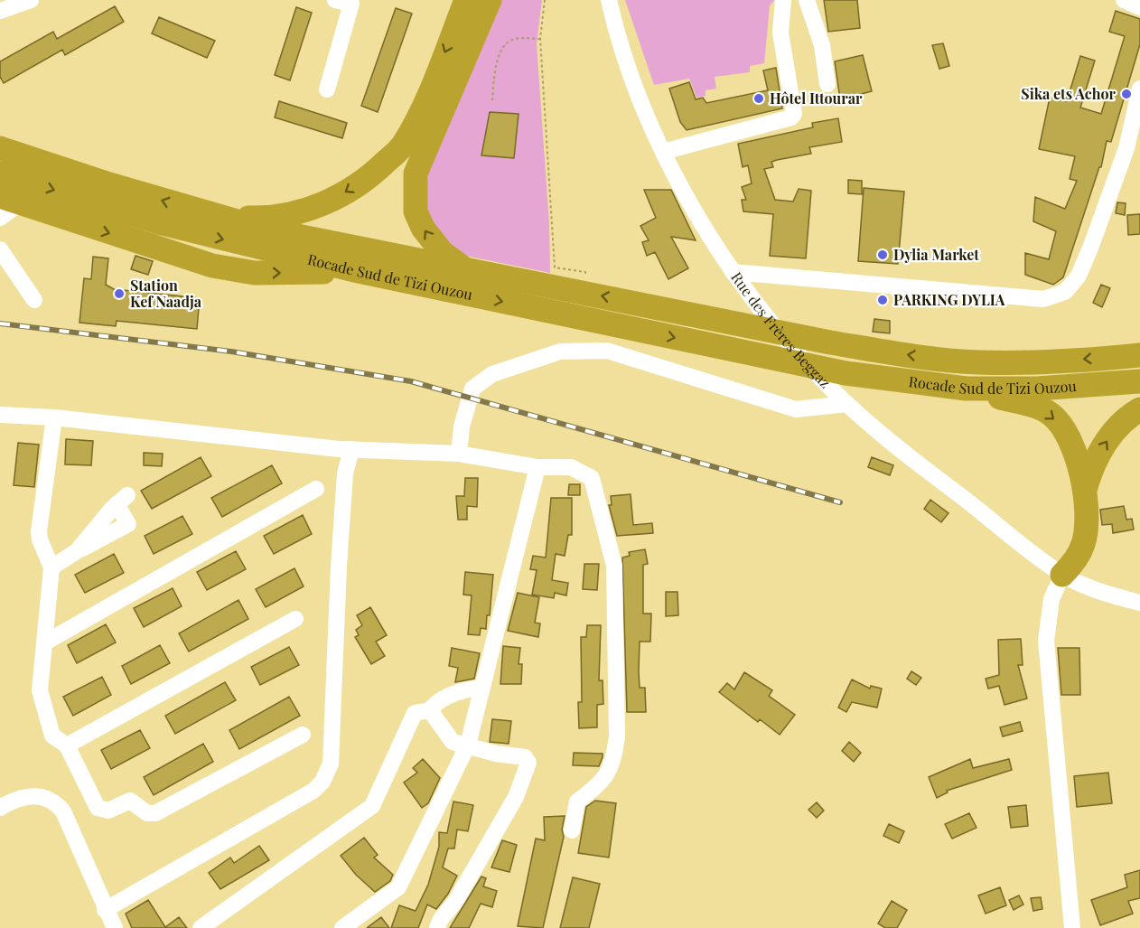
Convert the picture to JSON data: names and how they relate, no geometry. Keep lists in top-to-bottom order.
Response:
{
  "streets": {
    "highway": ["Rocade Sud de Tizi Ouzou"],
    "street": ["Rue des Frères Beggaz"]
  },
  "places": [
    "Sika ets Achor",
    "Hôtel Ittourar",
    "Dylia Market",
    "Station Kef Naadja",
    "PARKING DYLIA"
  ]
}
